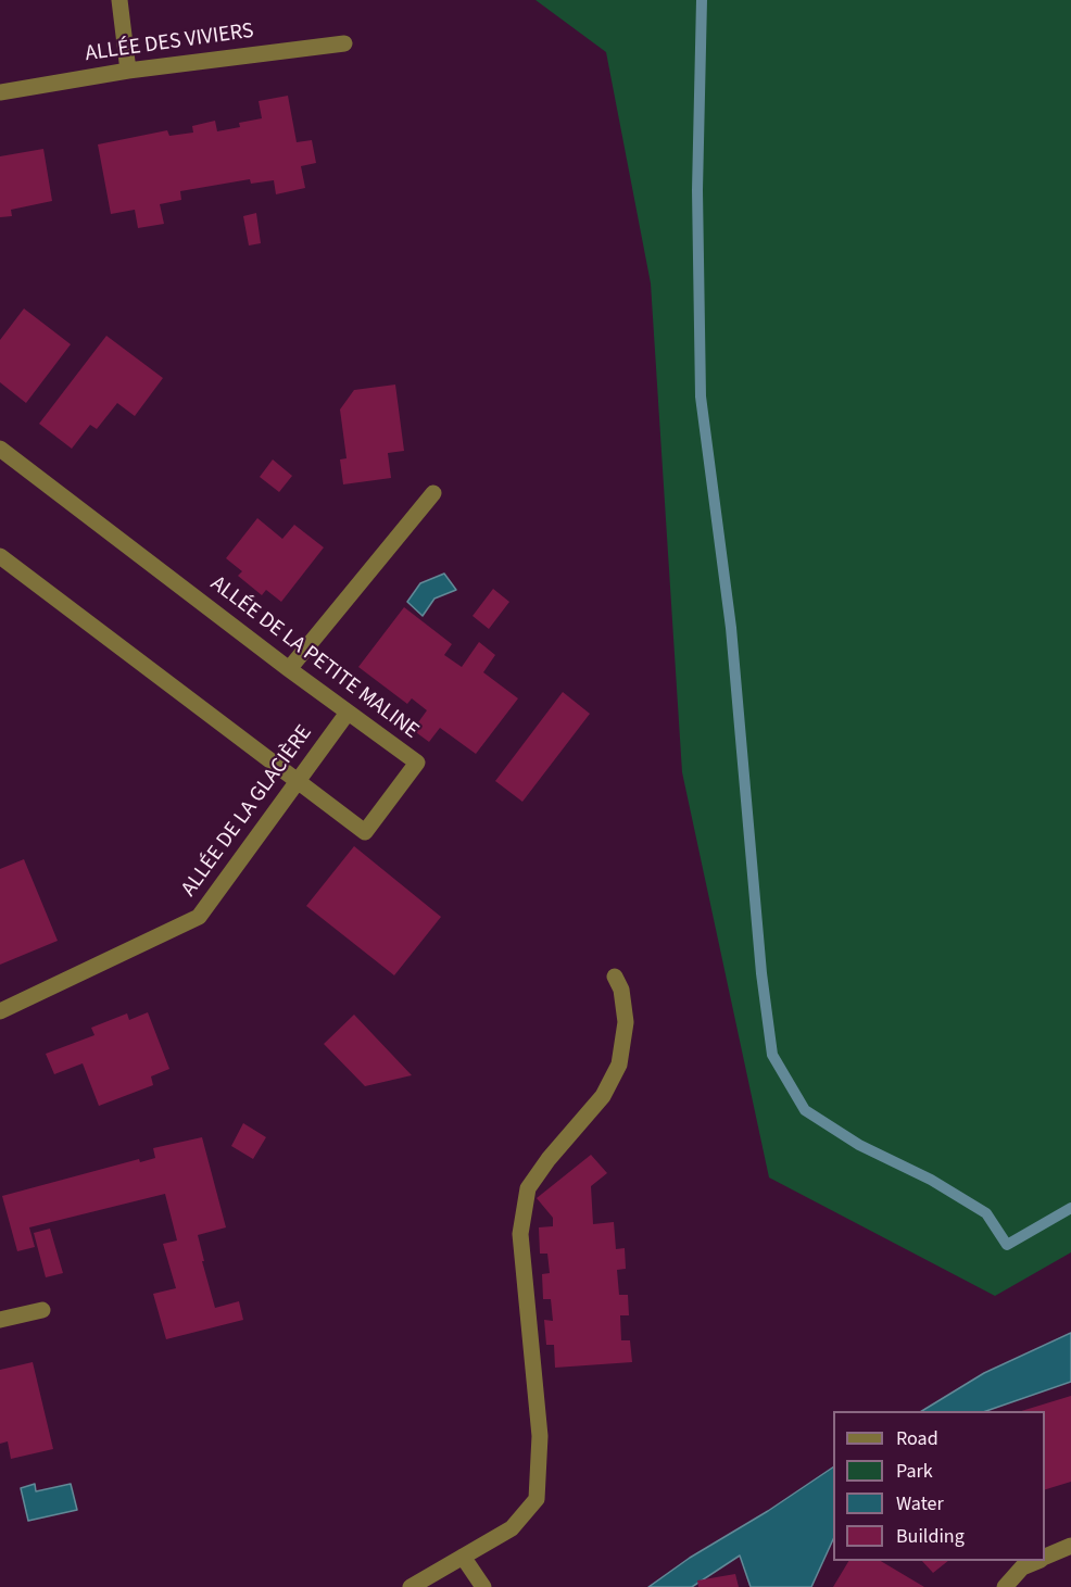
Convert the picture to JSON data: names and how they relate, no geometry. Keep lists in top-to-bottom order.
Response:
{
  "streets": {
    "street": ["ALLÉE DES VIVIERS", "ALLÉE DE LA PETITE MALINE", "ALLÉE DE LA GLACIÈRE"]
  },
  "crossings": [
    ["ALLÉE DE LA PETITE MALINE", "ALLÉE DE LA GLACIÈRE"]
  ],
  "legend": [
    "Road",
    "Park",
    "Water",
    "Building"
  ]
}
